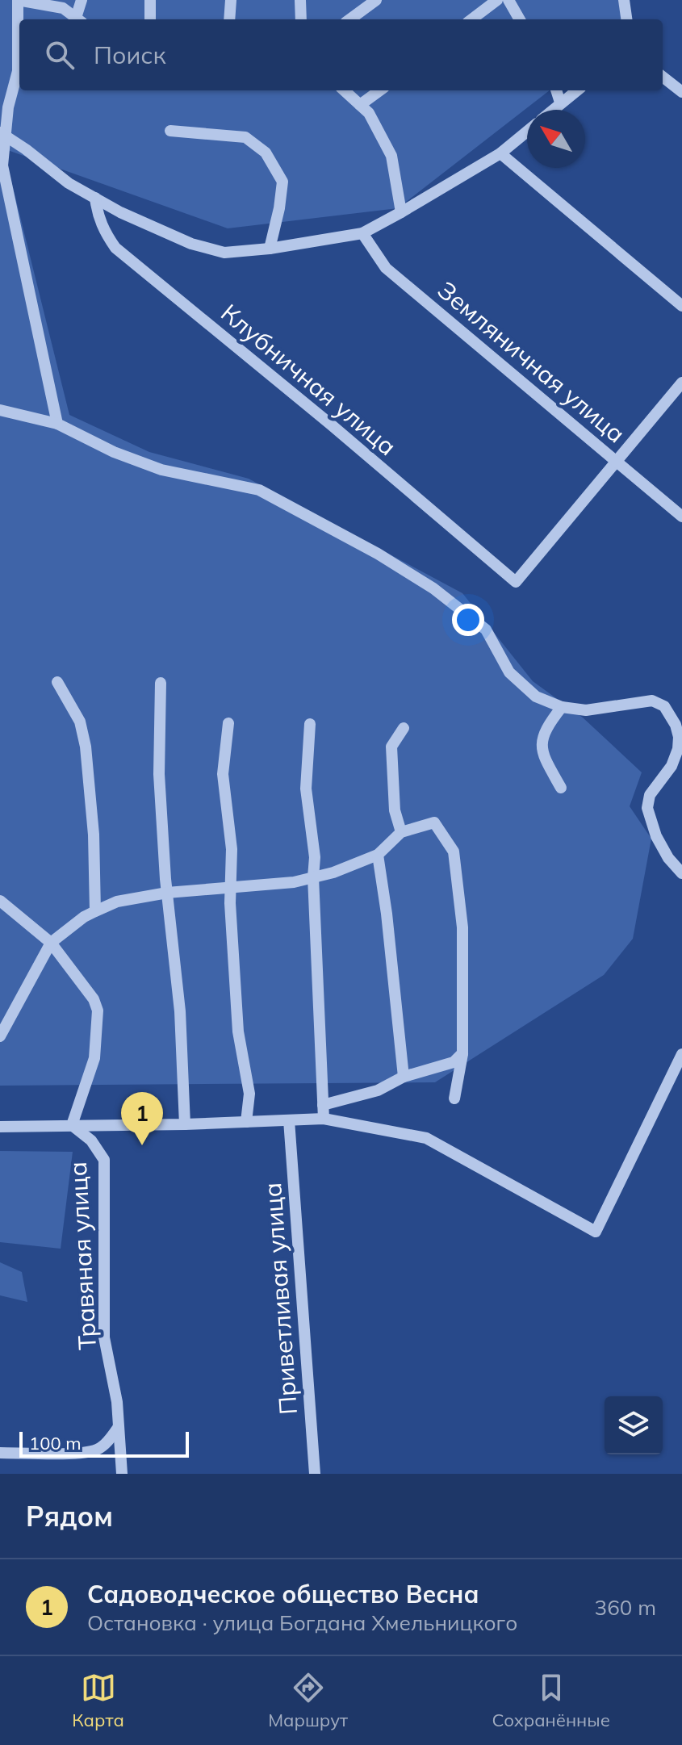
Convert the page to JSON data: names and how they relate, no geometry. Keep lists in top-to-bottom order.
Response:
{
  "streets": {
    "street": [
      "Земляничная улица",
      "Клубничная улица",
      "Травяная улица",
      "Приветливая улица"
    ]
  },
  "crossings": [
    ["Земляничная улица", "Клубничная улица"]
  ],
  "scale_bar": "100 m",
  "north": "top left",
  "page": {
    "search": "Поиск",
    "pins": "1",
    "scale": "100 m",
    "heading": "Рядом",
    "list": [
      {
        "mark": "1",
        "name": "Садоводческое общество Весна",
        "note": "Остановка · улица Богдана Хмельницкого",
        "value": "360 m"
      }
    ],
    "nav": ["Карта", "Маршрут", "Сохранённые"]
  }
}
